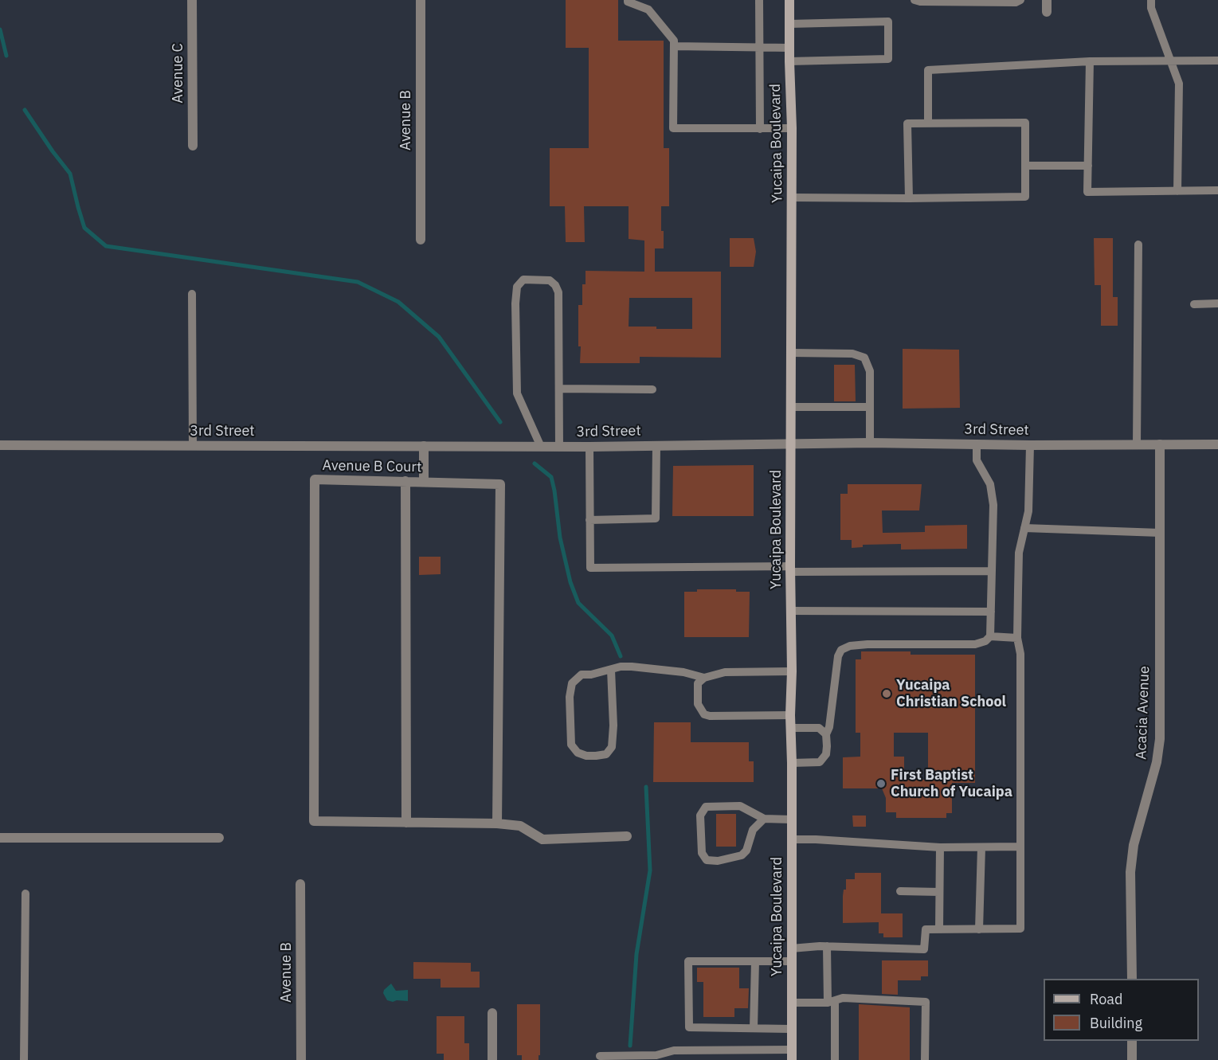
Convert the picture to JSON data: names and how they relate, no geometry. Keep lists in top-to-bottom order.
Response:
{
  "streets": {
    "main road": ["Yucaipa Boulevard"],
    "street": [
      "Avenue C",
      "Avenue B",
      "3rd Street",
      "Avenue B Court",
      "Acacia Avenue"
    ]
  },
  "crossings": [
    ["Yucaipa Boulevard", "3rd Street"],
    ["3rd Street", "Acacia Avenue"]
  ],
  "places": ["Yucaipa Christian School", "First Baptist Church of Yucaipa"],
  "legend": ["Road", "Building"]
}
